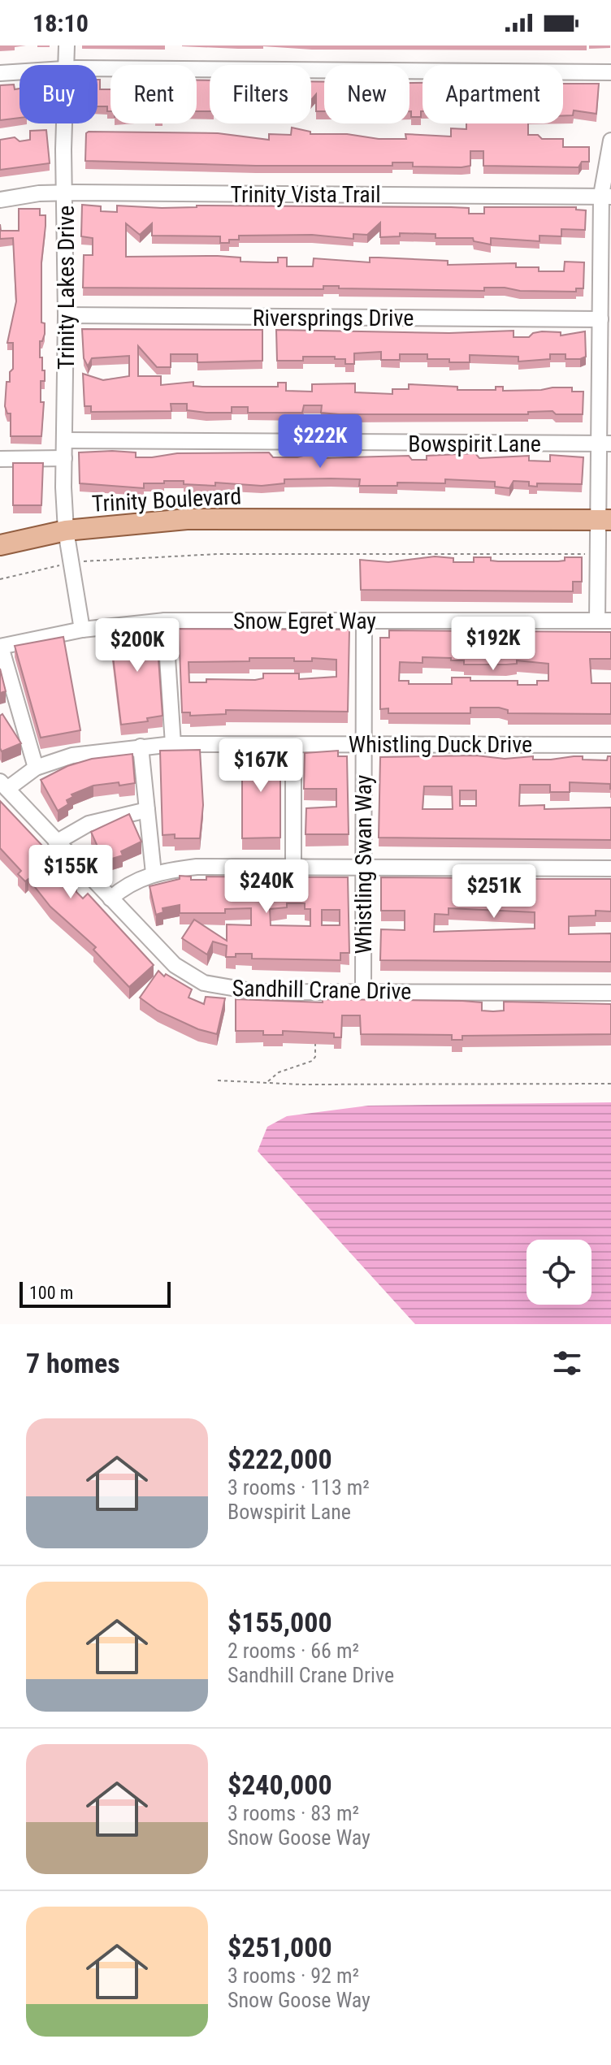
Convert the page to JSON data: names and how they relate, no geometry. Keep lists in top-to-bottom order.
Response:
{
  "streets": {
    "main road": ["Trinity Boulevard"],
    "street": [
      "Trinity Vista Trail",
      "Trinity Lakes Drive",
      "Riversprings Drive",
      "Bowspirit Lane",
      "Snow Egret Way",
      "Whistling Duck Drive",
      "Whistling Swan Way",
      "Sandhill Crane Drive"
    ]
  },
  "crossings": [
    ["Trinity Vista Trail", "Trinity Lakes Drive"],
    ["Trinity Lakes Drive", "Riversprings Drive"],
    ["Trinity Lakes Drive", "Bowspirit Lane"],
    ["Trinity Lakes Drive", "Trinity Boulevard"],
    ["Trinity Lakes Drive", "Snow Egret Way"],
    ["Snow Egret Way", "Whistling Swan Way"],
    ["Whistling Duck Drive", "Whistling Swan Way"],
    ["Whistling Duck Drive", "Sandhill Crane Drive"],
    ["Whistling Swan Way", "Sandhill Crane Drive"]
  ],
  "scale_bar": "100 m",
  "page": {
    "status": "18:10",
    "chip": [
      "Buy",
      "Rent",
      "Filters",
      "New",
      "Apartment"
    ],
    "price": [
      "$222K",
      "$192K",
      "$200K",
      "$167K",
      "$155K",
      "$240K",
      "$251K"
    ],
    "scale": "100 m",
    "heading": "7 homes",
    "list": [
      {
        "name": "$222,000",
        "note": "3 rooms · 113 m² · Bowspirit Lane"
      },
      {
        "name": "$155,000",
        "note": "2 rooms · 66 m² · Sandhill Crane Drive"
      },
      {
        "name": "$240,000",
        "note": "3 rooms · 83 m² · Snow Goose Way"
      },
      {
        "name": "$251,000",
        "note": "3 rooms · 92 m² · Snow Goose Way"
      }
    ]
  }
}
